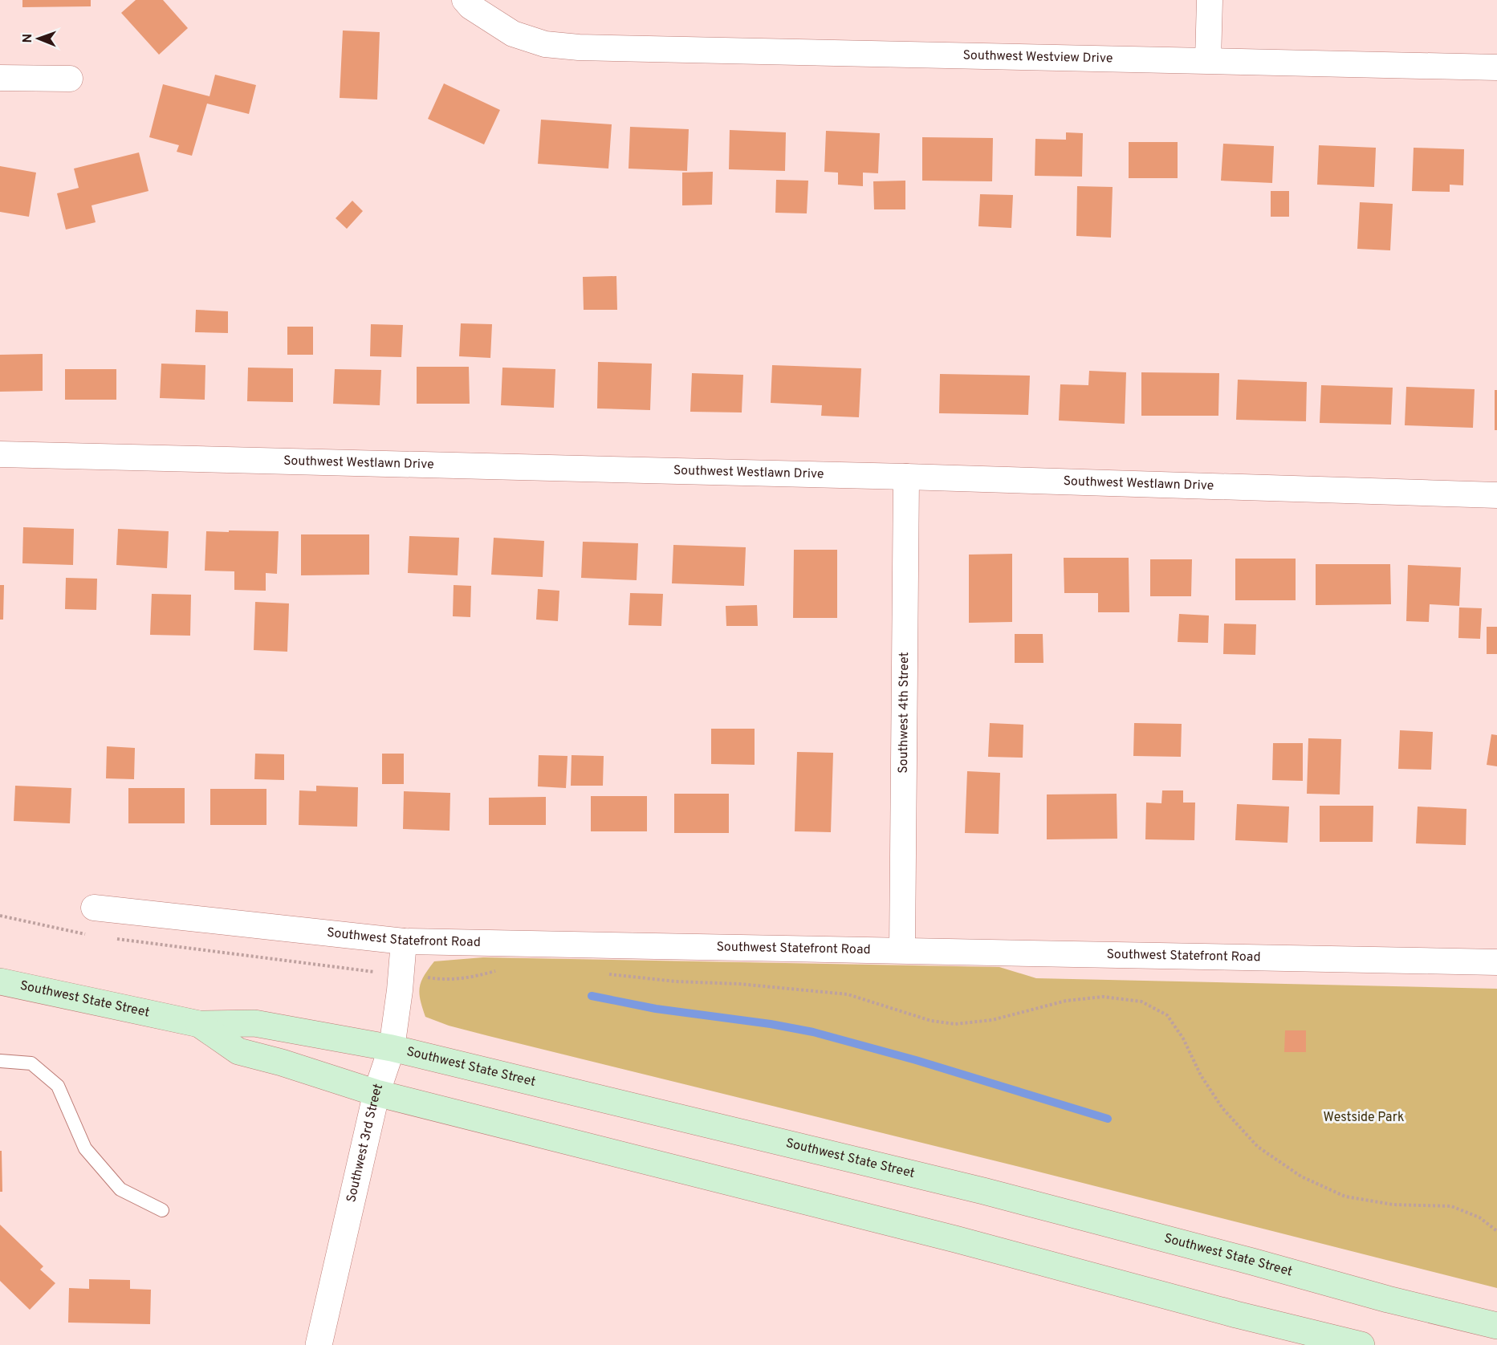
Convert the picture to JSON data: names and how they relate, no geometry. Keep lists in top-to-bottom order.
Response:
{
  "streets": {
    "main road": ["Southwest State Street"],
    "street": [
      "Southwest Westview Drive",
      "Southwest Westlawn Drive",
      "Southwest 4th Street",
      "Southwest Statefront Road",
      "Southwest 3rd Street"
    ]
  },
  "crossings": [
    ["Southwest Westlawn Drive", "Southwest 4th Street"],
    ["Southwest 4th Street", "Southwest Statefront Road"],
    ["Southwest Statefront Road", "Southwest 3rd Street"],
    ["Southwest State Street", "Southwest 3rd Street"]
  ],
  "parks": ["Westside Park"],
  "north": "left"
}
